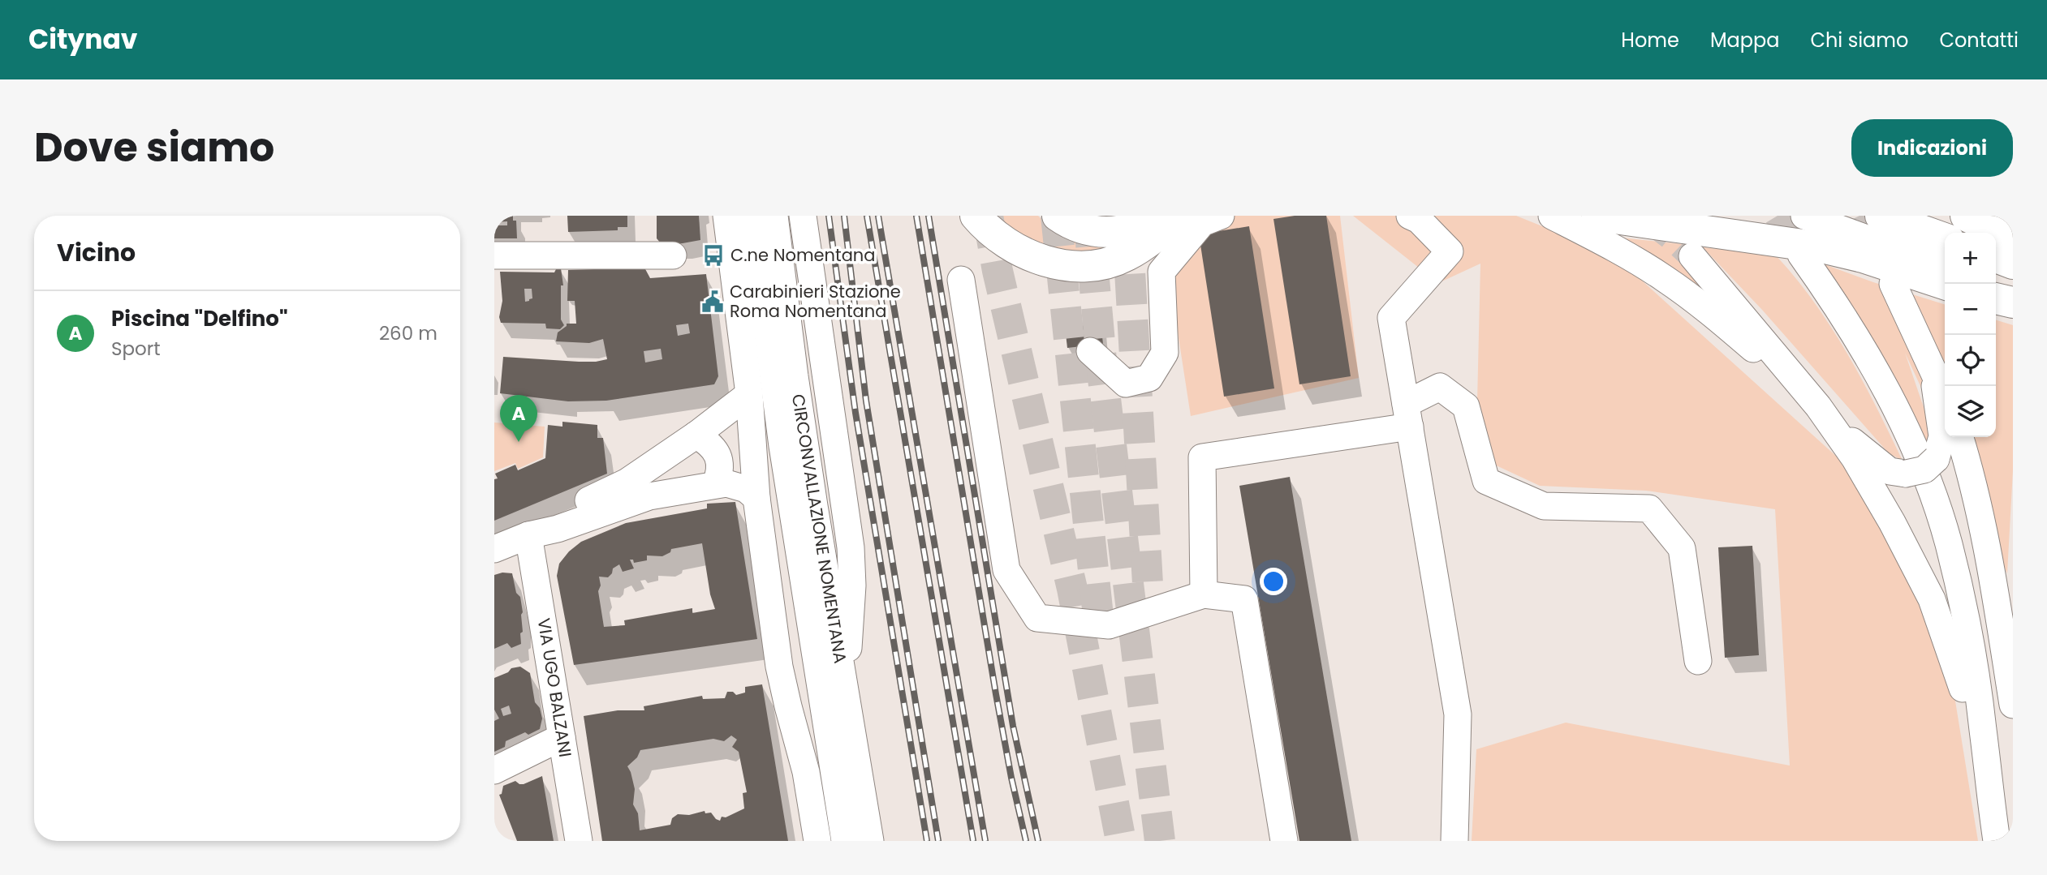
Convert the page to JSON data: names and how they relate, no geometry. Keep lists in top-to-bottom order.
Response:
{
  "streets": {
    "street": ["CIRCONVALLAZIONE NOMENTANA", "VIA UGO BALZANI"]
  },
  "places": {
    "bus stop": ["C.ne Nomentana"],
    "public building": ["Carabinieri Stazione Roma Nomentana"]
  },
  "page": {
    "header": "Citynav",
    "nav": [
      "Home",
      "Mappa",
      "Chi siamo",
      "Contatti"
    ],
    "title": "Dove siamo",
    "buttons": "Indicazioni",
    "heading": "Vicino",
    "map_buttons": ["+", "−"],
    "list": [
      {
        "mark": "A",
        "name": "Piscina \"Delfino\"",
        "note": "Sport",
        "value": "260 m"
      }
    ],
    "pins": "A"
  }
}
